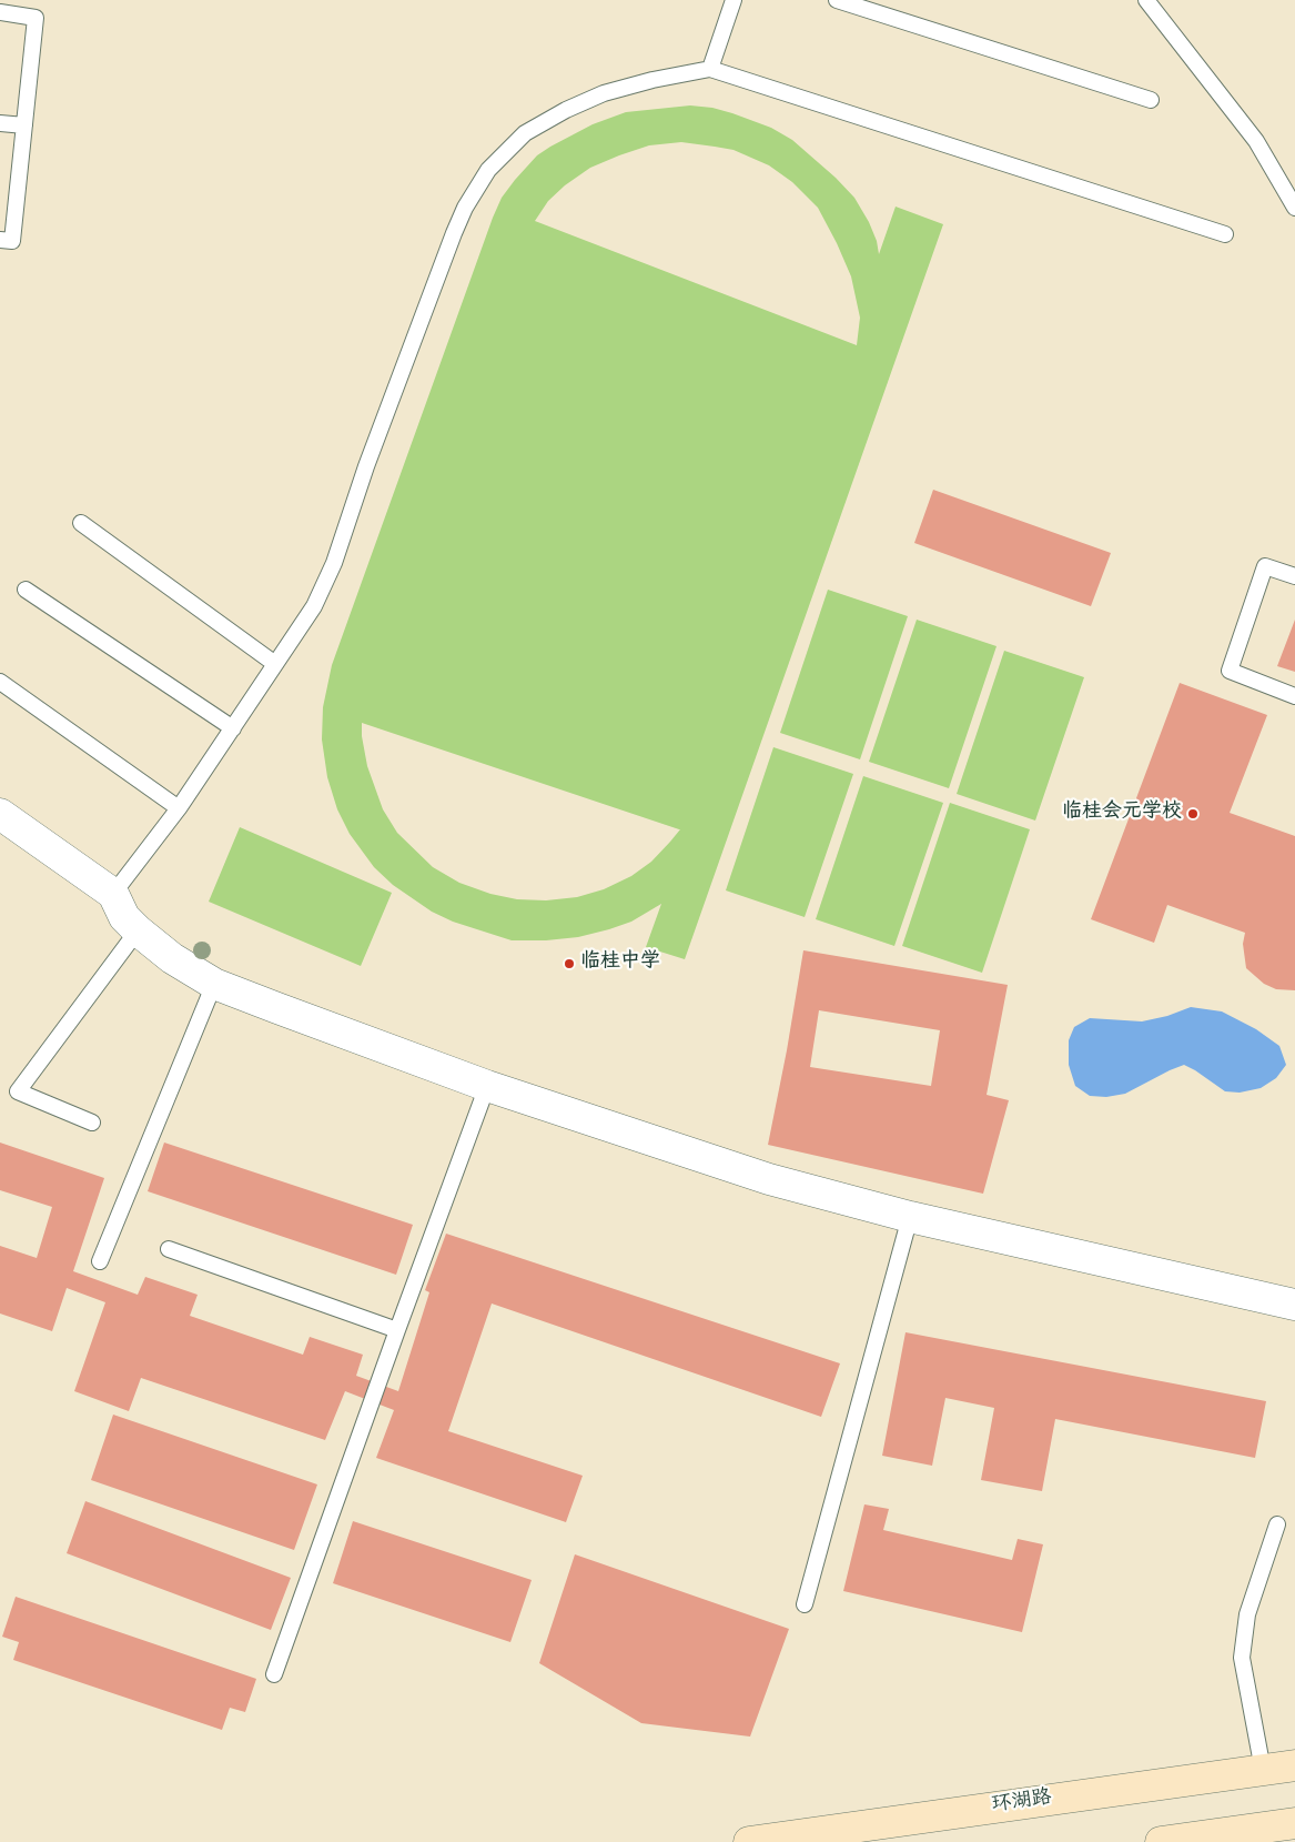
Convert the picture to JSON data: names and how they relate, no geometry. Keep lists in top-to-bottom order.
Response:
{
  "streets": {
    "main road": ["环湖路"]
  },
  "places": ["临桂会元学校", "临桂中学"]
}
